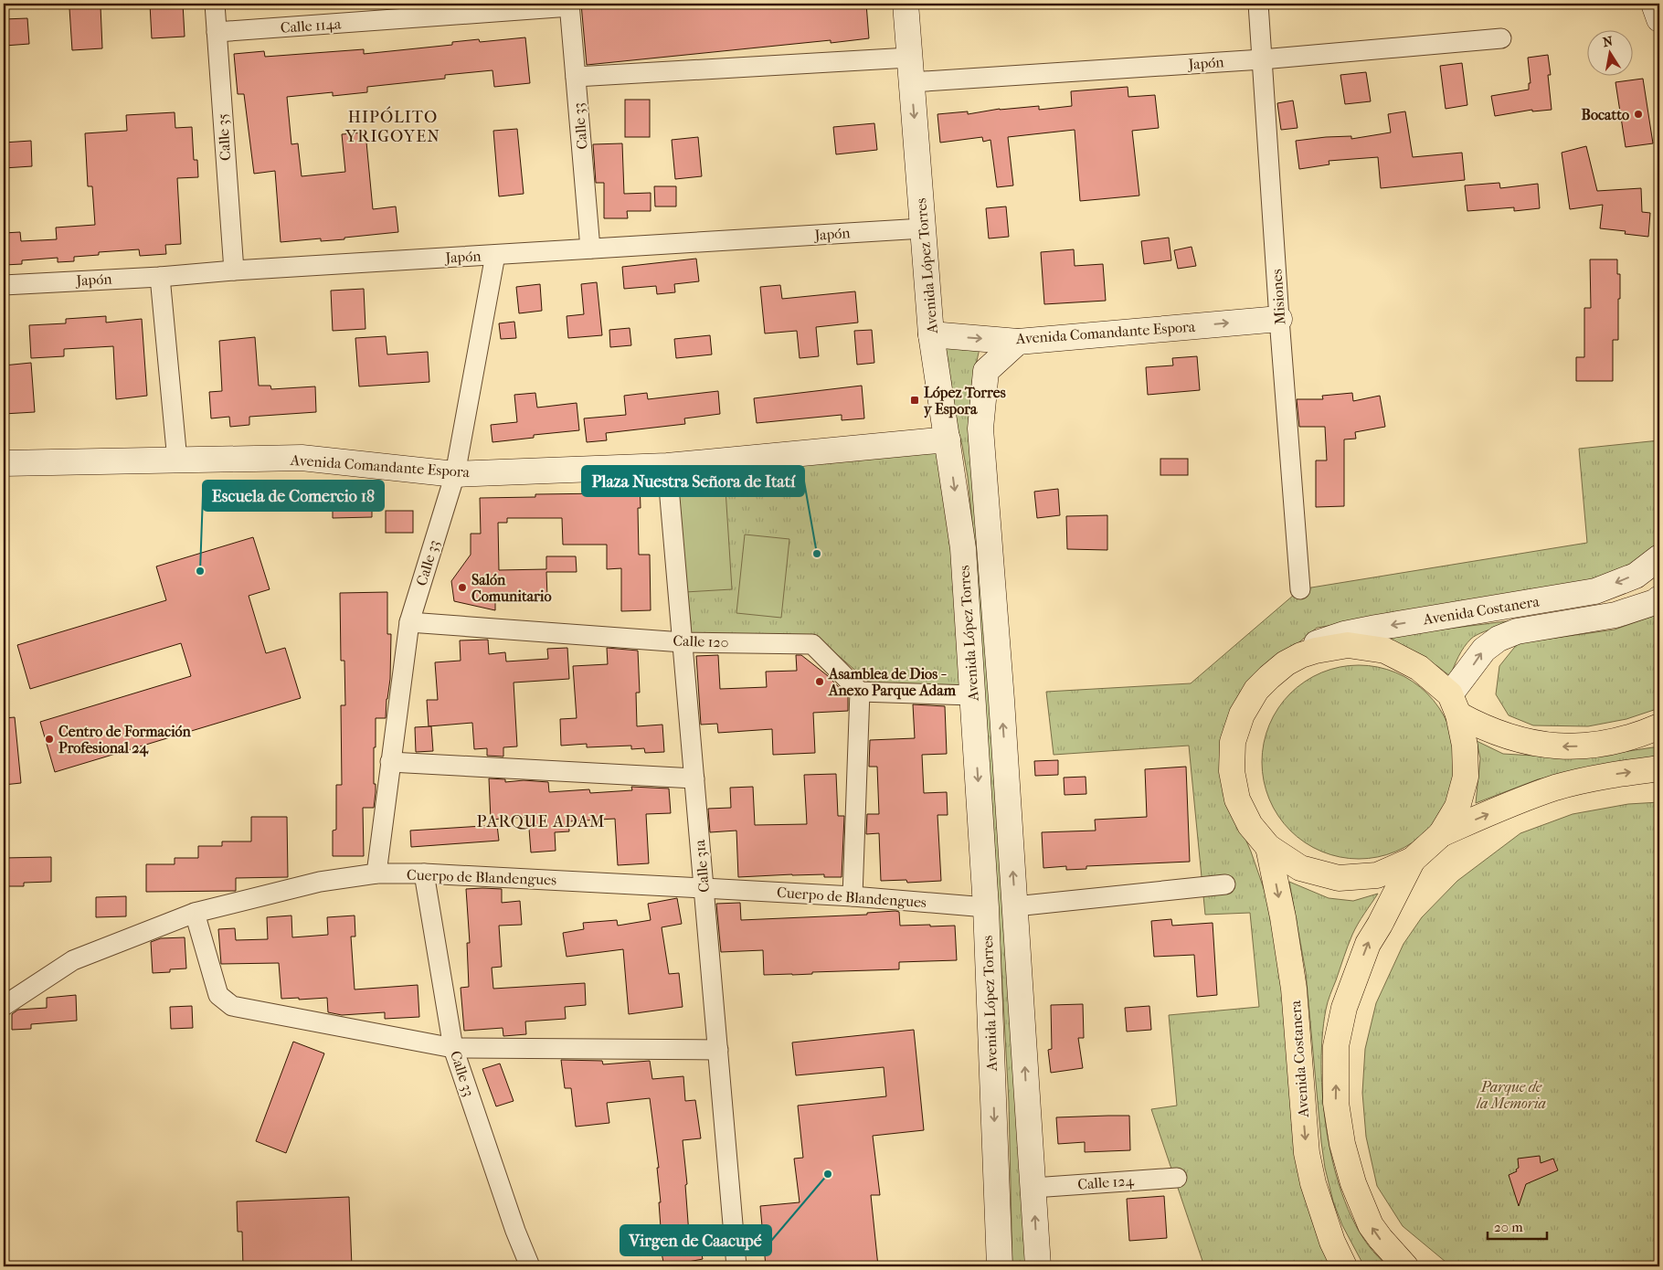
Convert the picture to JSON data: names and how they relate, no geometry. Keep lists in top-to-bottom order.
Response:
{
  "streets": {
    "main road": ["Avenida López Torres", "Avenida Comandante Espora", "Avenida Costanera"],
    "street": [
      "Calle 114a",
      "Japón",
      "Calle 33",
      "Calle 35",
      "Misiones",
      "Calle 120",
      "Calle 31a",
      "Cuerpo de Blandengues",
      "Calle 124"
    ]
  },
  "crossings": [
    ["Calle 114a", "Calle 33"],
    ["Calle 114a", "Calle 35"],
    ["Japón", "Calle 33"],
    ["Japón", "Calle 35"],
    ["Japón", "Avenida López Torres"],
    ["Japón", "Misiones"],
    ["Calle 33", "Avenida Comandante Espora"],
    ["Calle 33", "Calle 120"],
    ["Calle 33", "Cuerpo de Blandengues"],
    ["Avenida López Torres", "Avenida Comandante Espora"],
    ["Avenida López Torres", "Cuerpo de Blandengues"],
    ["Avenida López Torres", "Calle 124"],
    ["Misiones", "Avenida Comandante Espora"],
    ["Avenida Comandante Espora", "Calle 31a"],
    ["Calle 120", "Calle 31a"],
    ["Calle 31a", "Cuerpo de Blandengues"]
  ],
  "districts": ["HIPÓLITO YRIGOYEN", "PARQUE ADAM"],
  "parks": ["Parque de la Memoria"],
  "places": {
    "other": [
      "Bocatto",
      "Plaza Nuestra Señora de Itatí",
      "Escuela de Comercio 18",
      "Salón Comunitario",
      "Asamblea de Dios - Anexo Parque Adam",
      "Centro de Formación Profesional 24",
      "Virgen de Caacupé"
    ],
    "transit": ["López Torres y Espora"]
  },
  "scale_bar": "20 m",
  "north": "top"
}
